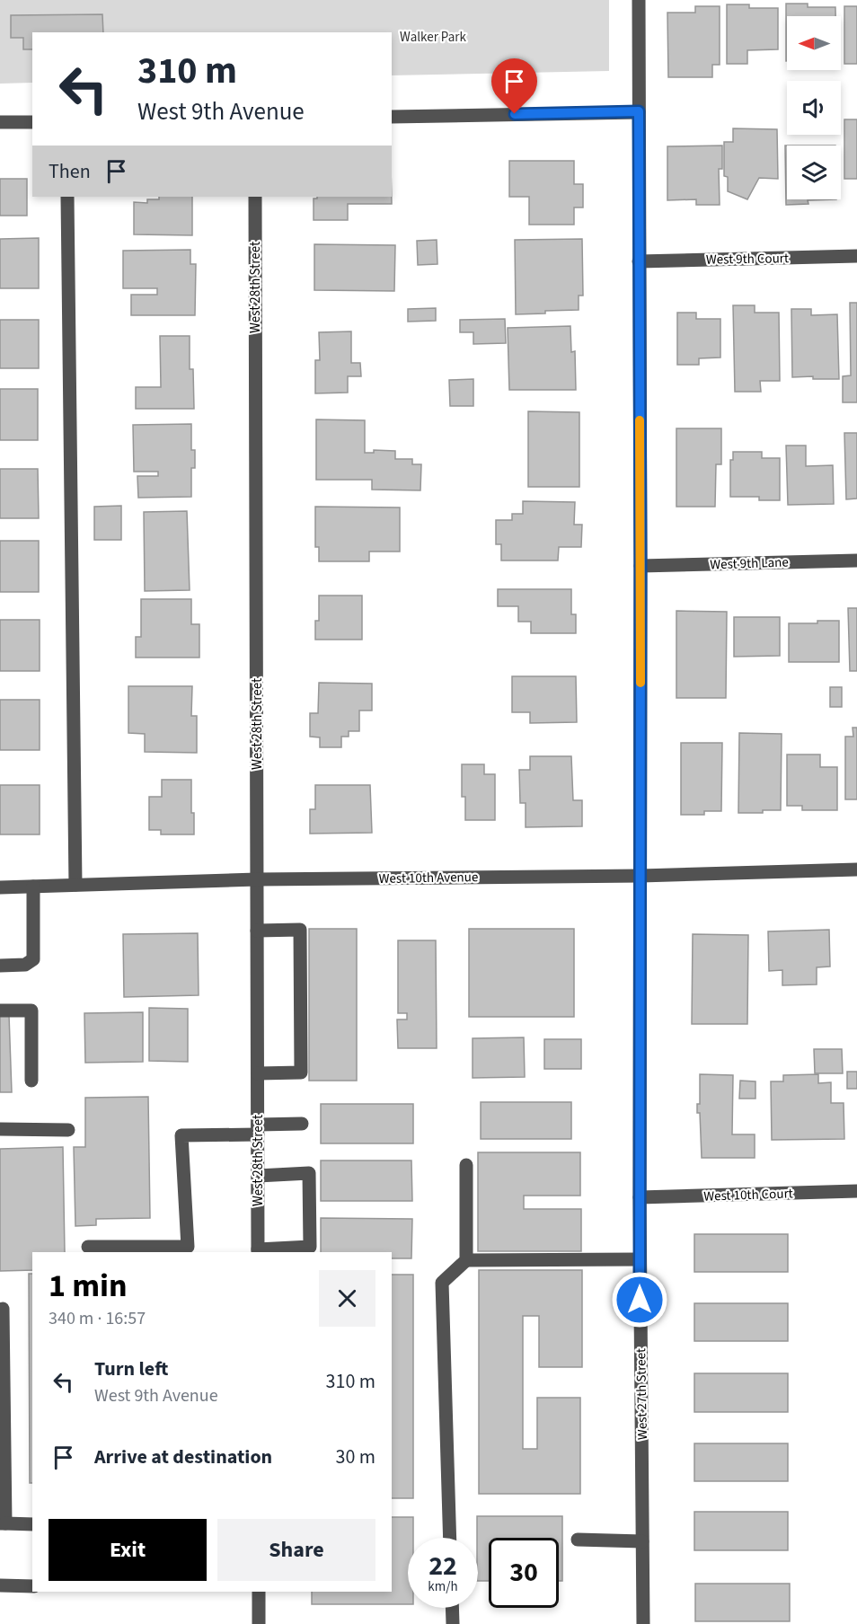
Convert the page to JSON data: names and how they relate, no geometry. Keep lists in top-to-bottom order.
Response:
{
  "streets": {
    "street": [
      "West 9th Court",
      "West 28th Street",
      "West 9th Lane",
      "West 10th Avenue",
      "West 10th Court",
      "West 27th Street"
    ]
  },
  "crossings": [
    ["West 9th Court", "West 27th Street"],
    ["West 28th Street", "West 10th Avenue"],
    ["West 9th Lane", "West 27th Street"],
    ["West 10th Avenue", "West 27th Street"],
    ["West 10th Court", "West 27th Street"]
  ],
  "parks": ["Walker Park"],
  "north": "left",
  "page": {
    "turn": ["310 m", "West 9th Avenue"],
    "then": "Then",
    "heading": ["1 min", "340 m · 16:57"],
    "list": [
      {
        "name": "Turn left",
        "note": "West 9th Avenue",
        "value": "310 m"
      },
      {
        "name": "Arrive at destination",
        "value": "30 m"
      }
    ],
    "buttons": ["Exit", "Share"],
    "speed": "22 km/h",
    "limit": "30"
  }
}
